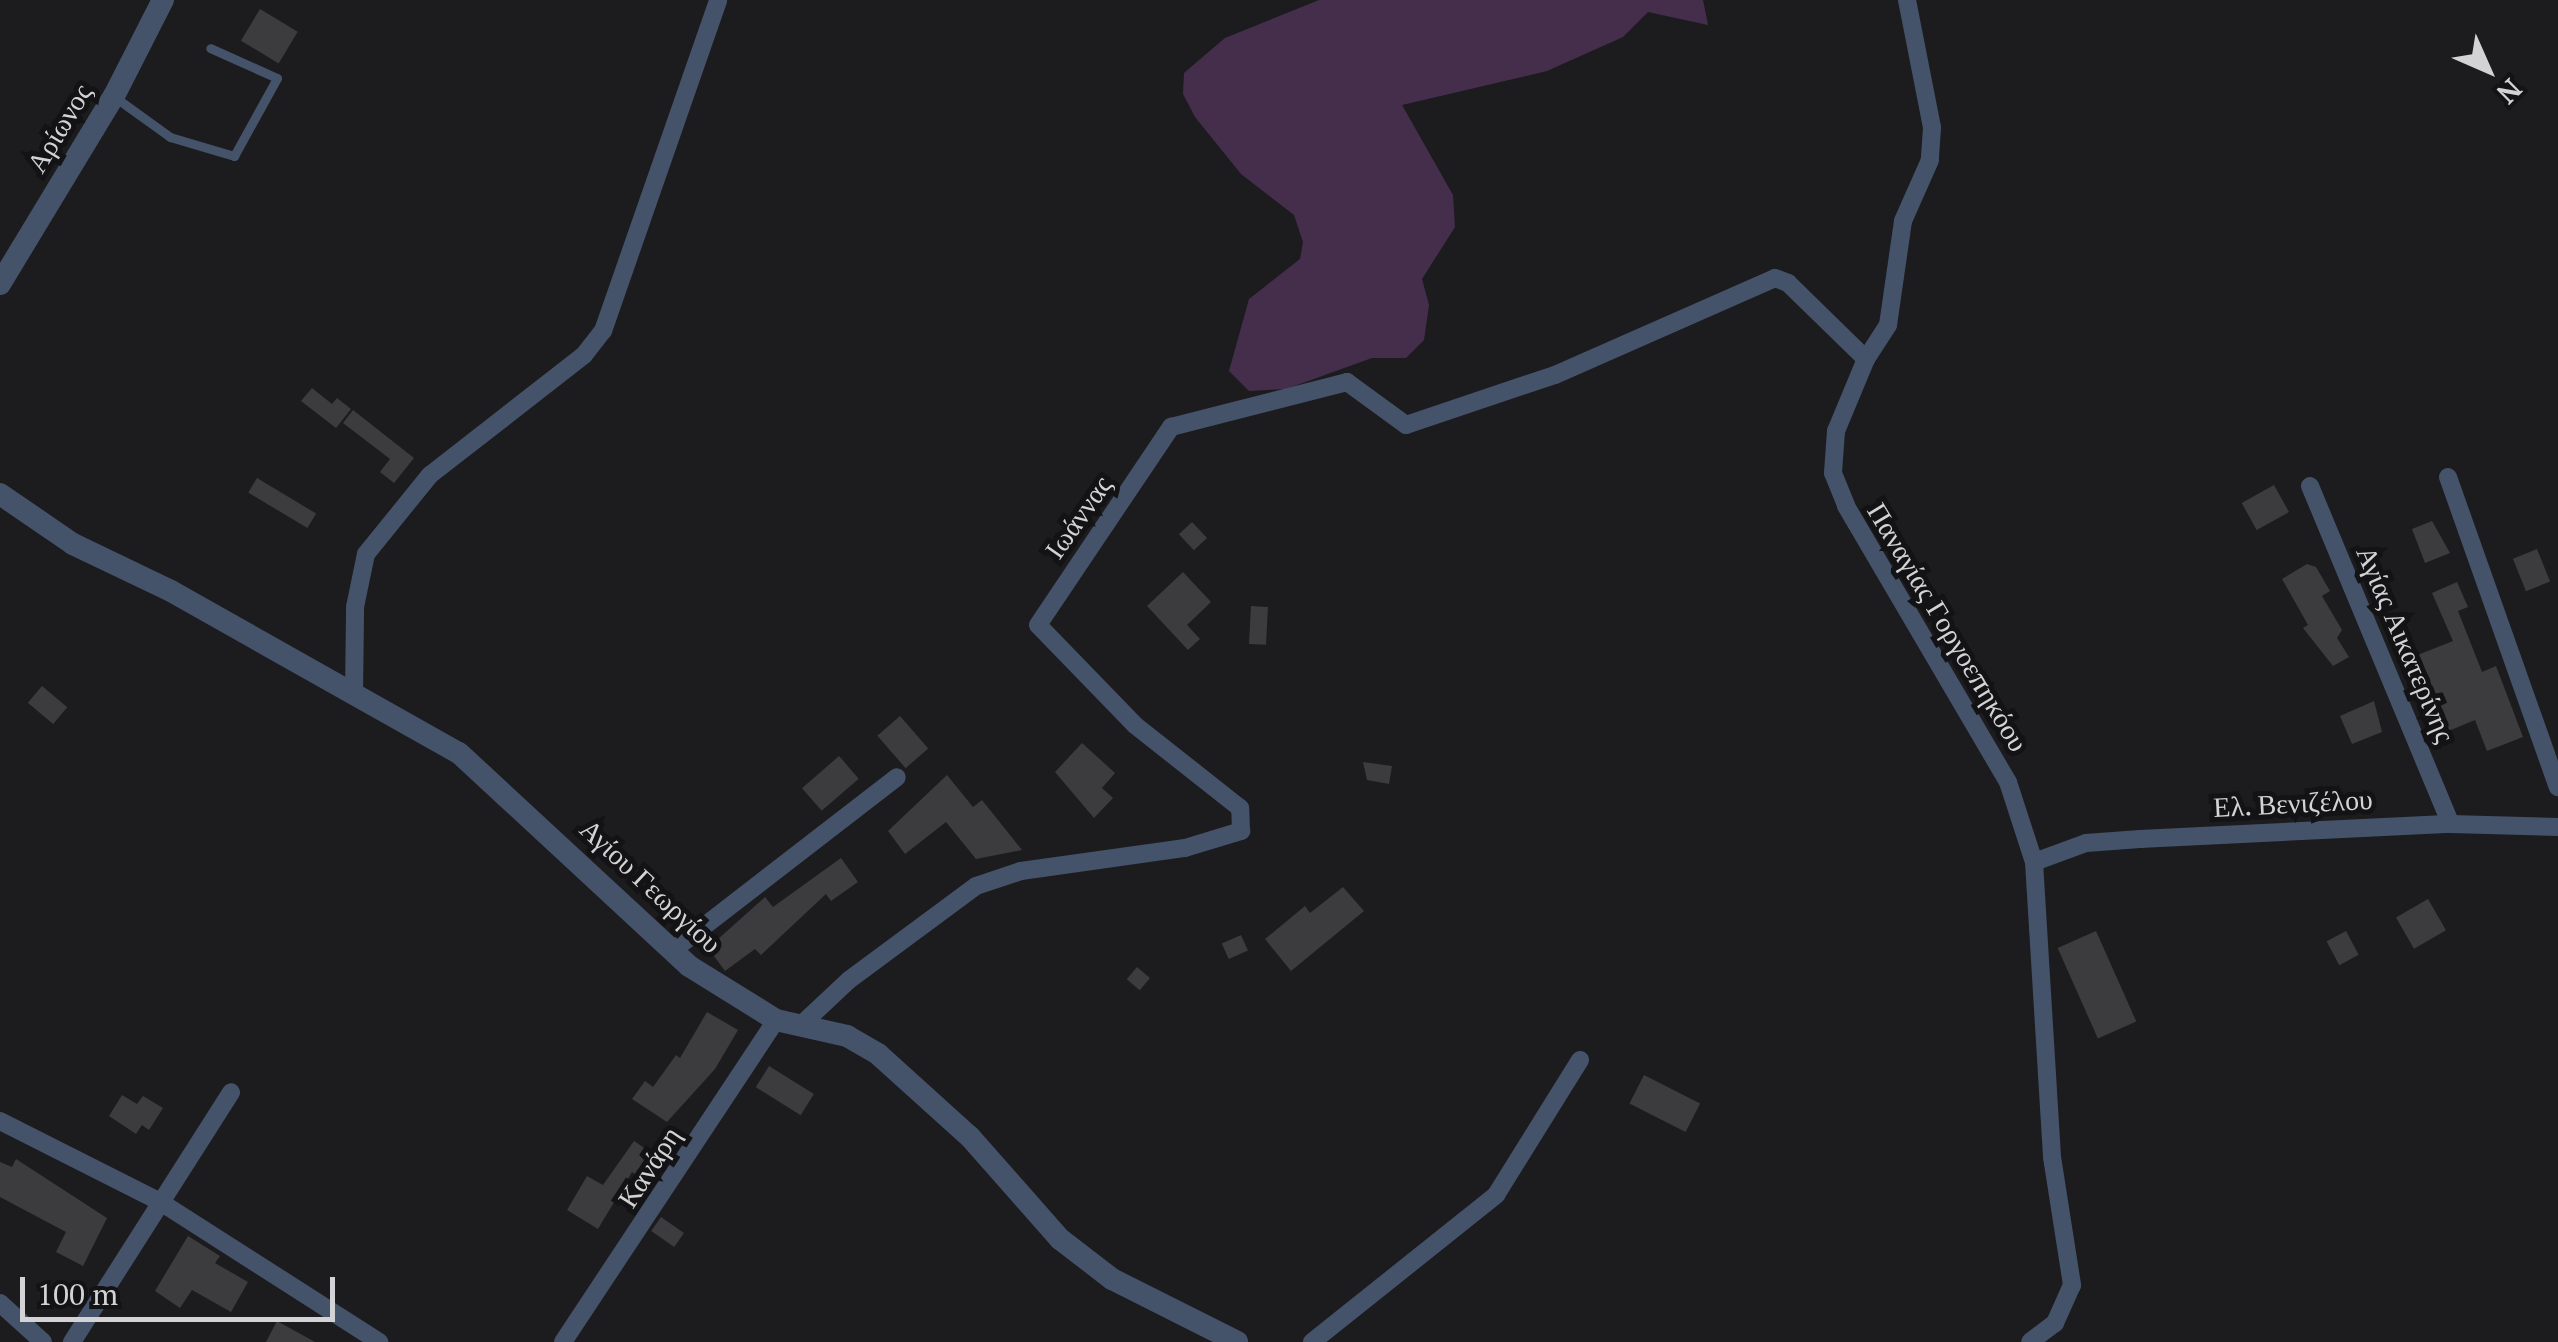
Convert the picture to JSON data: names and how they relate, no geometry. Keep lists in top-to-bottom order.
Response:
{
  "streets": {
    "street": [
      "Αρίωνος",
      "Ιωάννας",
      "Παναγίας Γοργοεπηκόου",
      "Αγίας Αικατερίνης",
      "Ελ. Βενιζέλου",
      "Αγίου Γεωργίου",
      "Κανάρη"
    ]
  },
  "crossings": [
    ["Ιωάννας", "Παναγίας Γοργοεπηκόου"],
    ["Ιωάννας", "Αγίου Γεωργίου"],
    ["Παναγίας Γοργοεπηκόου", "Ελ. Βενιζέλου"],
    ["Αγίας Αικατερίνης", "Ελ. Βενιζέλου"],
    ["Αγίου Γεωργίου", "Κανάρη"]
  ],
  "scale_bar": "100 m",
  "north": "bottom right"
}
